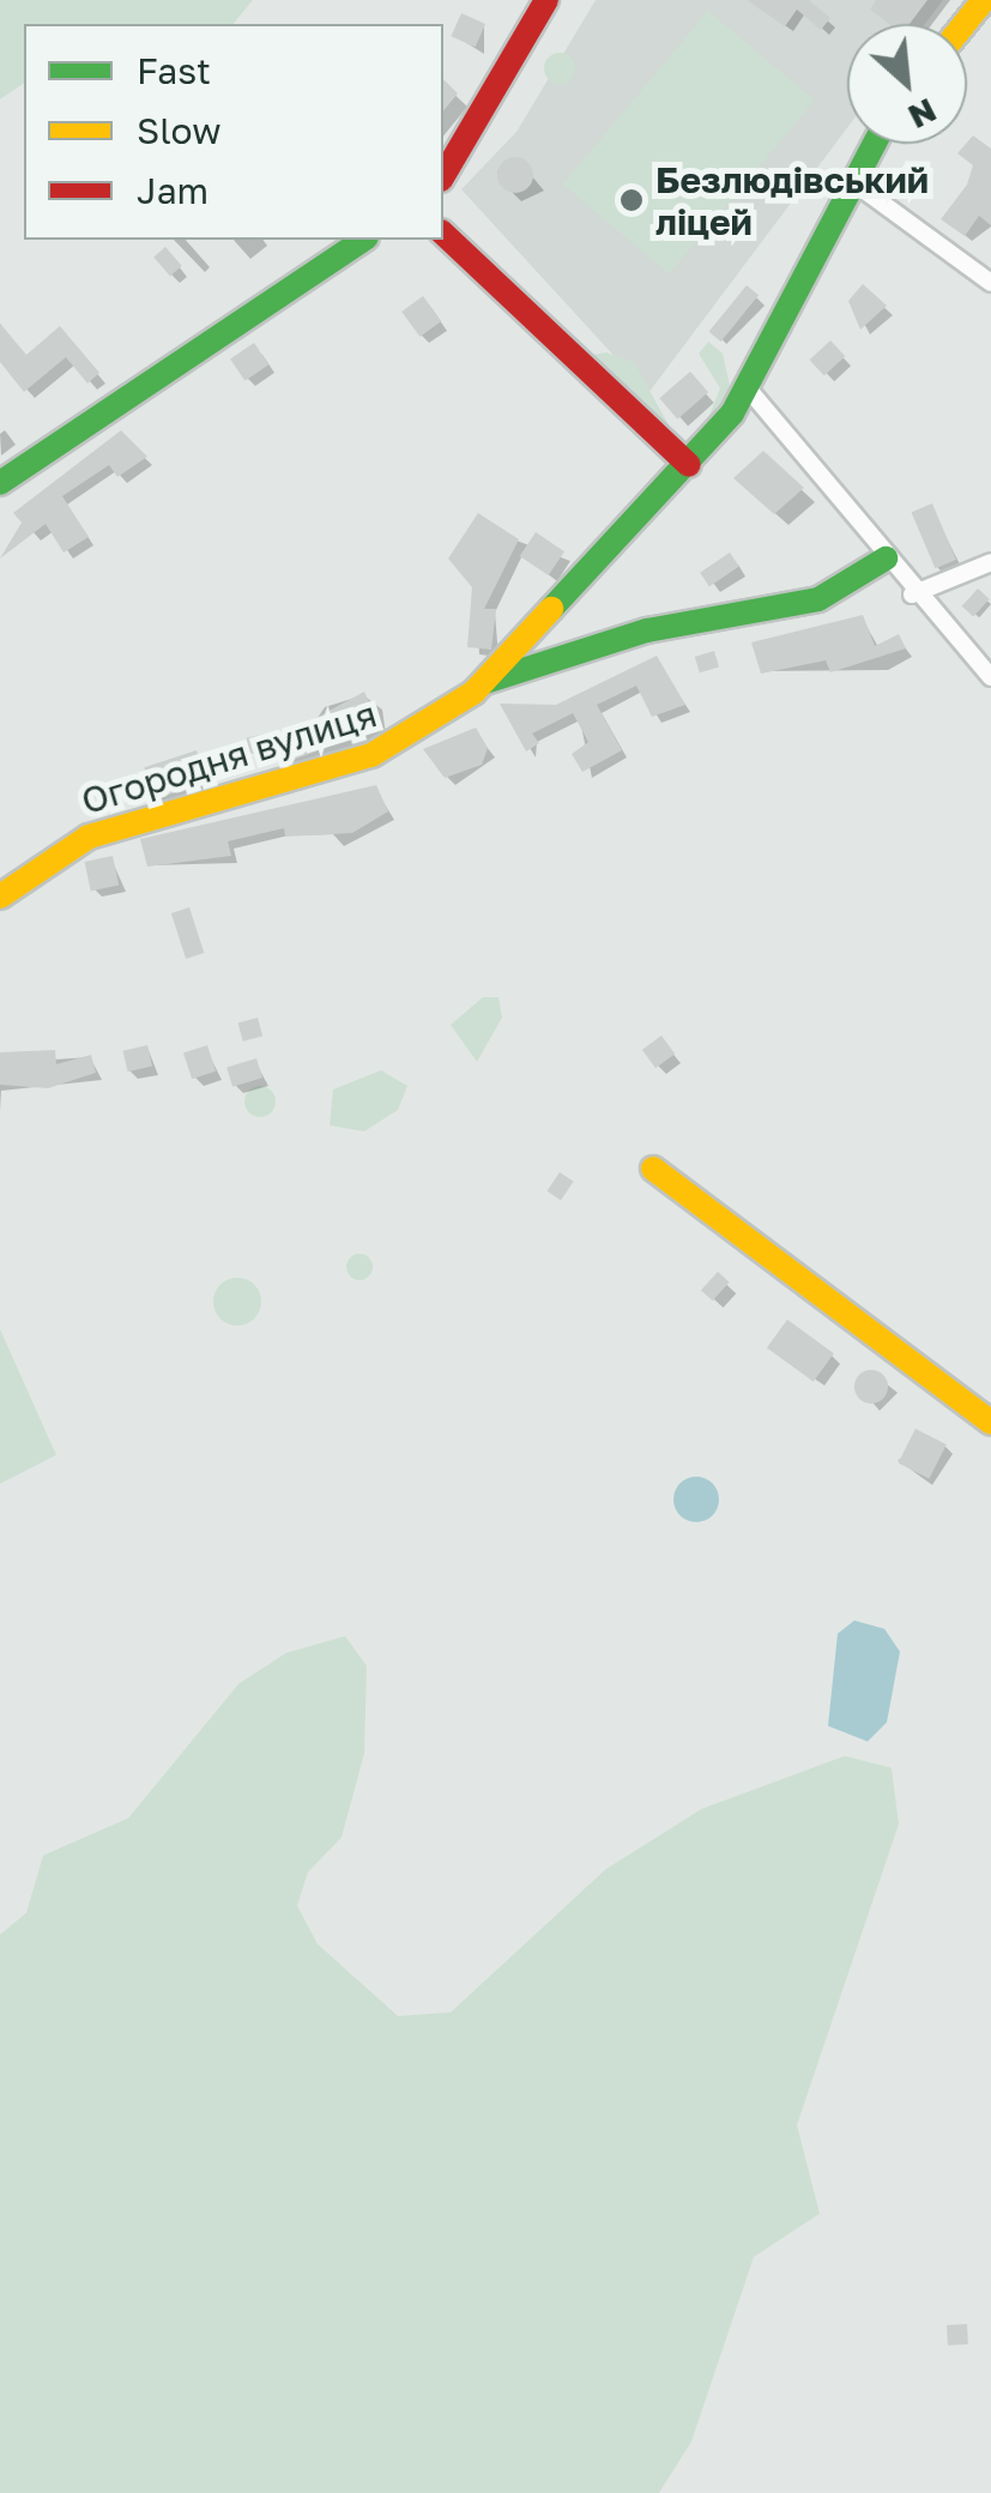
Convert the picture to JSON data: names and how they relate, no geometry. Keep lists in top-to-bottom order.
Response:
{
  "streets": {
    "street": ["Огородня вулиця"]
  },
  "places": ["Безлюдівський ліцей"],
  "legend": ["Fast", "Slow", "Jam"],
  "north": "bottom right"
}
